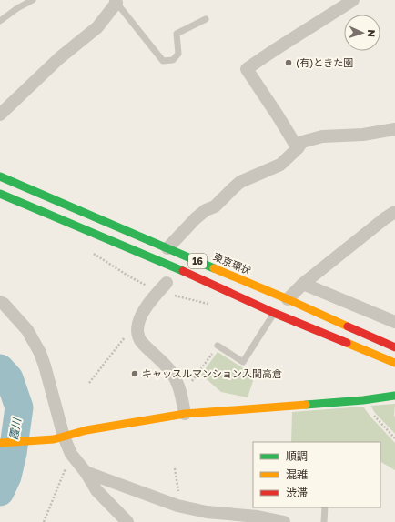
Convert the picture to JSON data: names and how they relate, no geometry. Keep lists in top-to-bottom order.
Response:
{
  "streets": {
    "main road": ["16", "東京環状"]
  },
  "water": ["霞川"],
  "places": ["(有)ときた園", "キャッスルマンション入間高倉"],
  "legend": ["順調", "混雑", "渋滞"],
  "north": "right"
}
